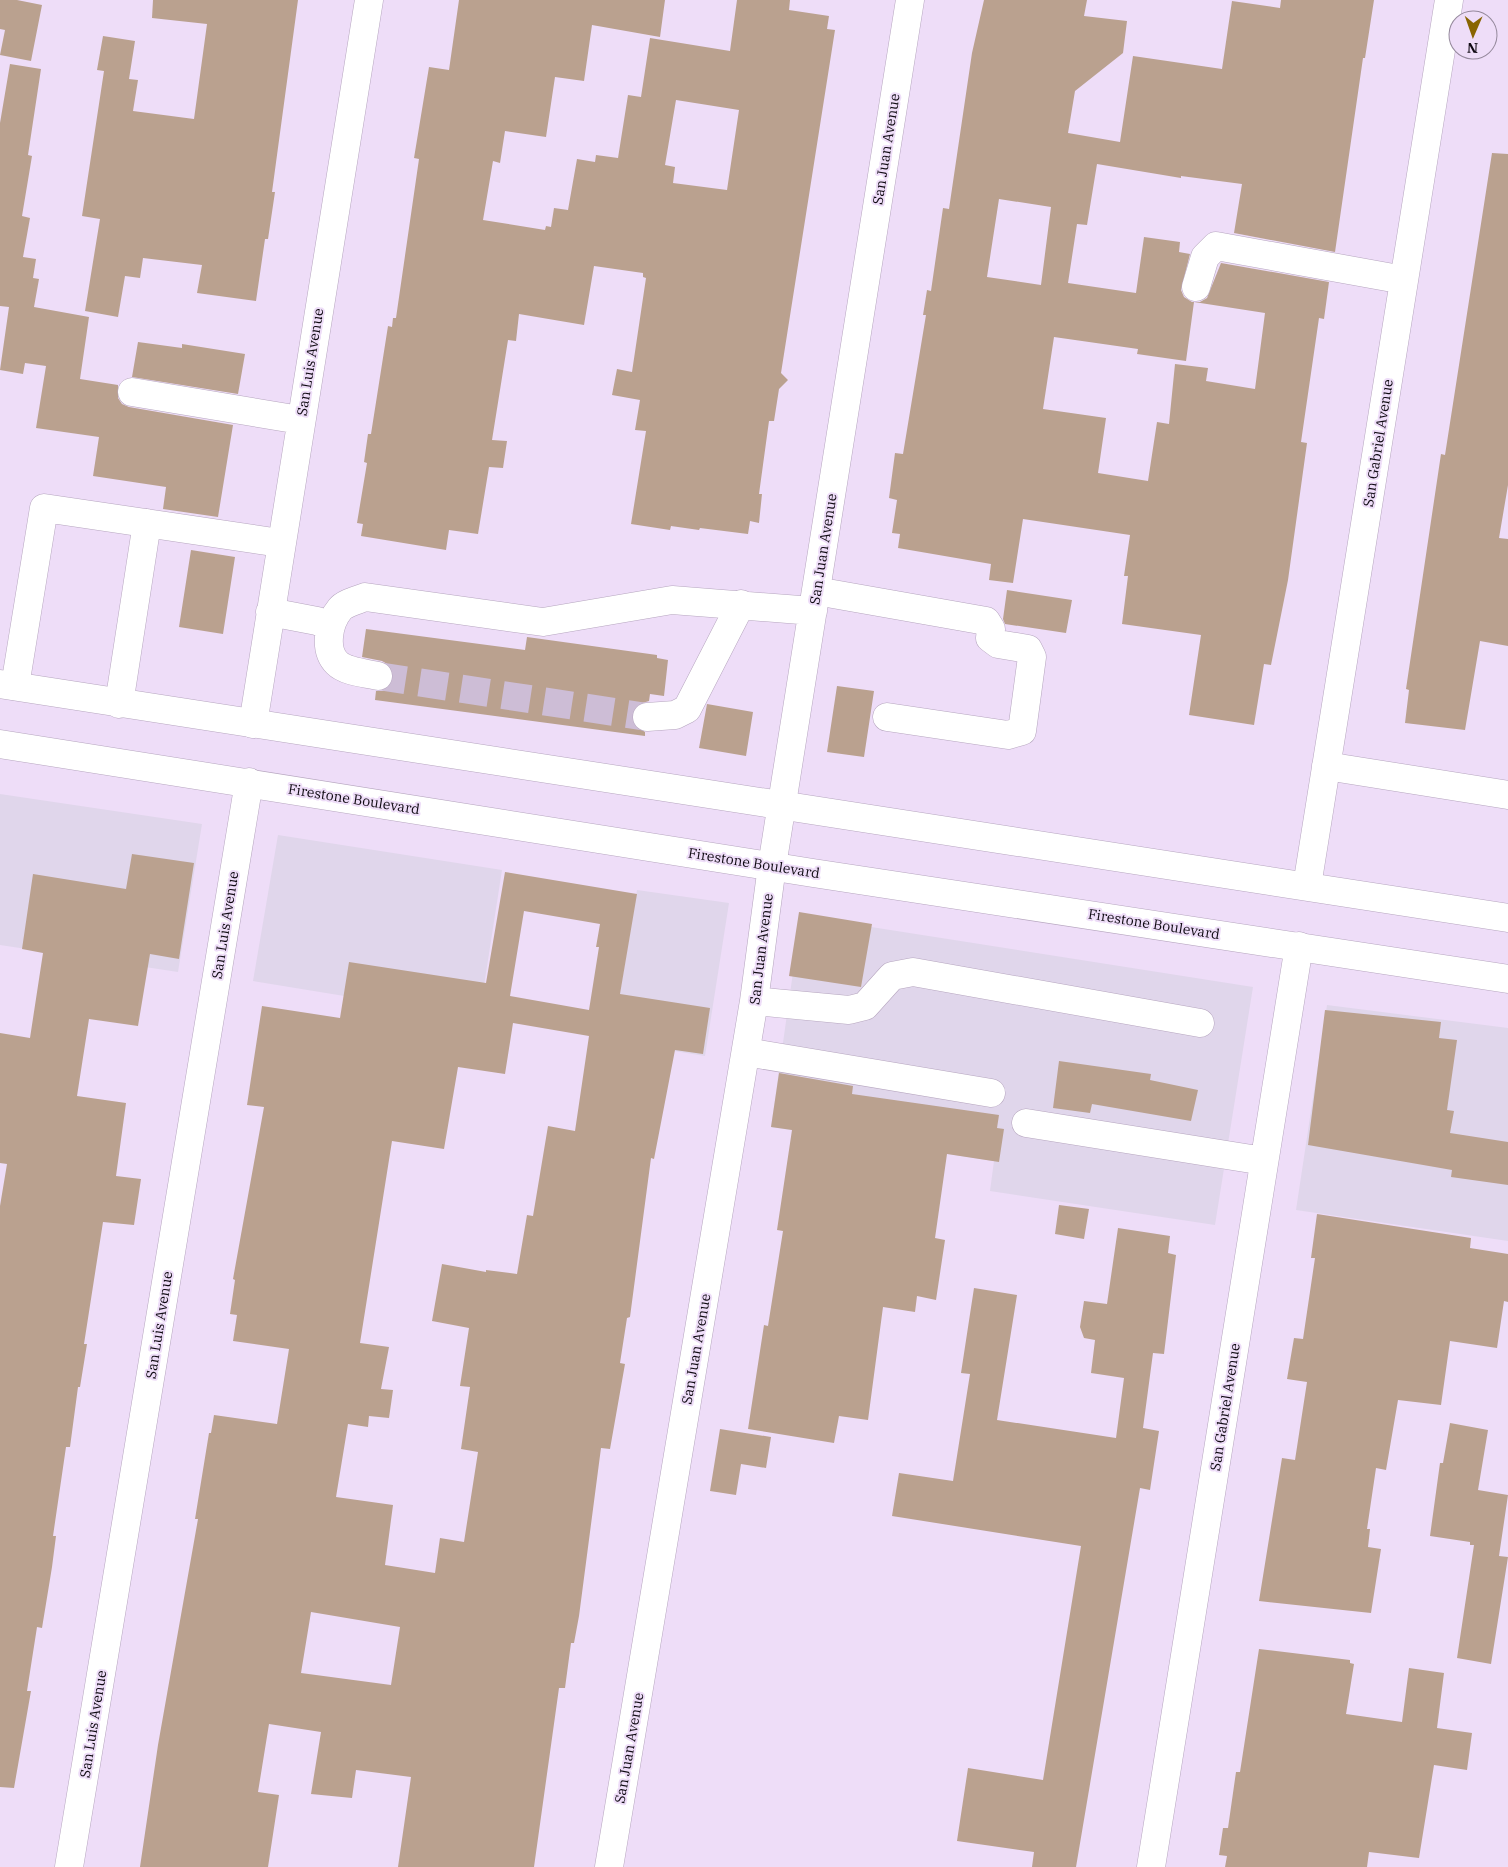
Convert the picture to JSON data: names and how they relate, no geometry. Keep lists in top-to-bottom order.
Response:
{
  "streets": {
    "street": [
      "San Juan Avenue",
      "San Luis Avenue",
      "San Gabriel Avenue",
      "Firestone Boulevard"
    ]
  },
  "crossings": [
    ["San Juan Avenue", "Firestone Boulevard"],
    ["San Luis Avenue", "Firestone Boulevard"],
    ["San Gabriel Avenue", "Firestone Boulevard"]
  ],
  "north": "bottom"
}
